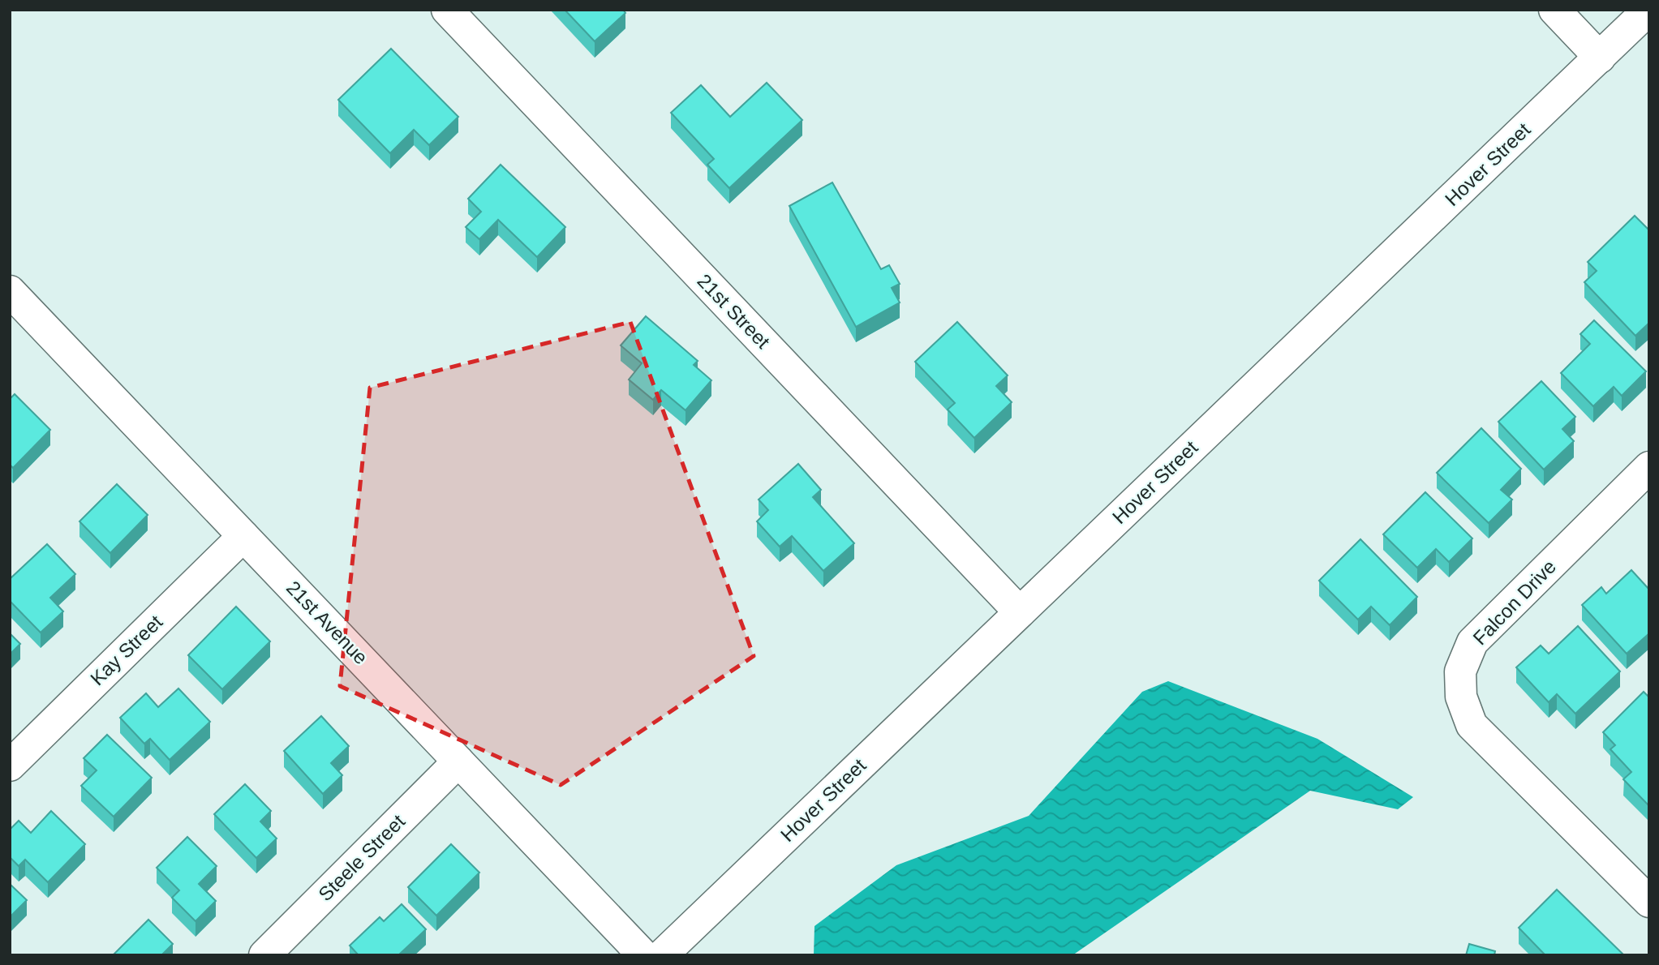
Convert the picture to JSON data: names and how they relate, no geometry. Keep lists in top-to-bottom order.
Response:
{
  "streets": {
    "street": [
      "Hover Street",
      "21st Street",
      "Falcon Drive",
      "21st Avenue",
      "Kay Street",
      "Steele Street"
    ]
  },
  "crossings": [
    ["Hover Street", "21st Street"],
    ["21st Avenue", "Kay Street"],
    ["21st Avenue", "Steele Street"]
  ]
}
